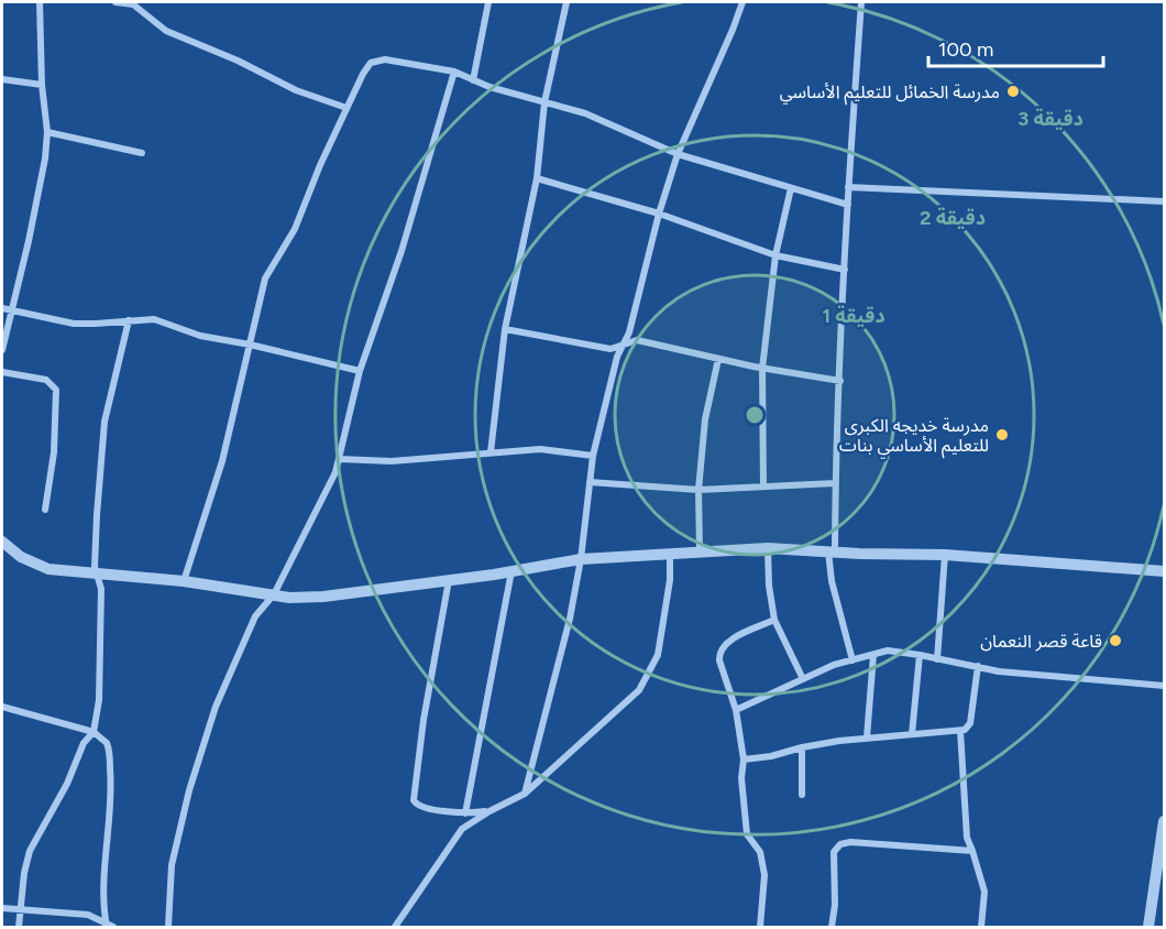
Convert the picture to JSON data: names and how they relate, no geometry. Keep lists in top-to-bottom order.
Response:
{
  "places": ["مدرسة الخمائل للتعليم الأساسي", "مدرسة خديجه الكبرى للتعليم الأساسي بنات", "قاعة قصر النعمان"],
  "scale_bar": "100 m",
  "rings": ["3 دقيقة", "2 دقيقة", "1 دقيقة"]
}
